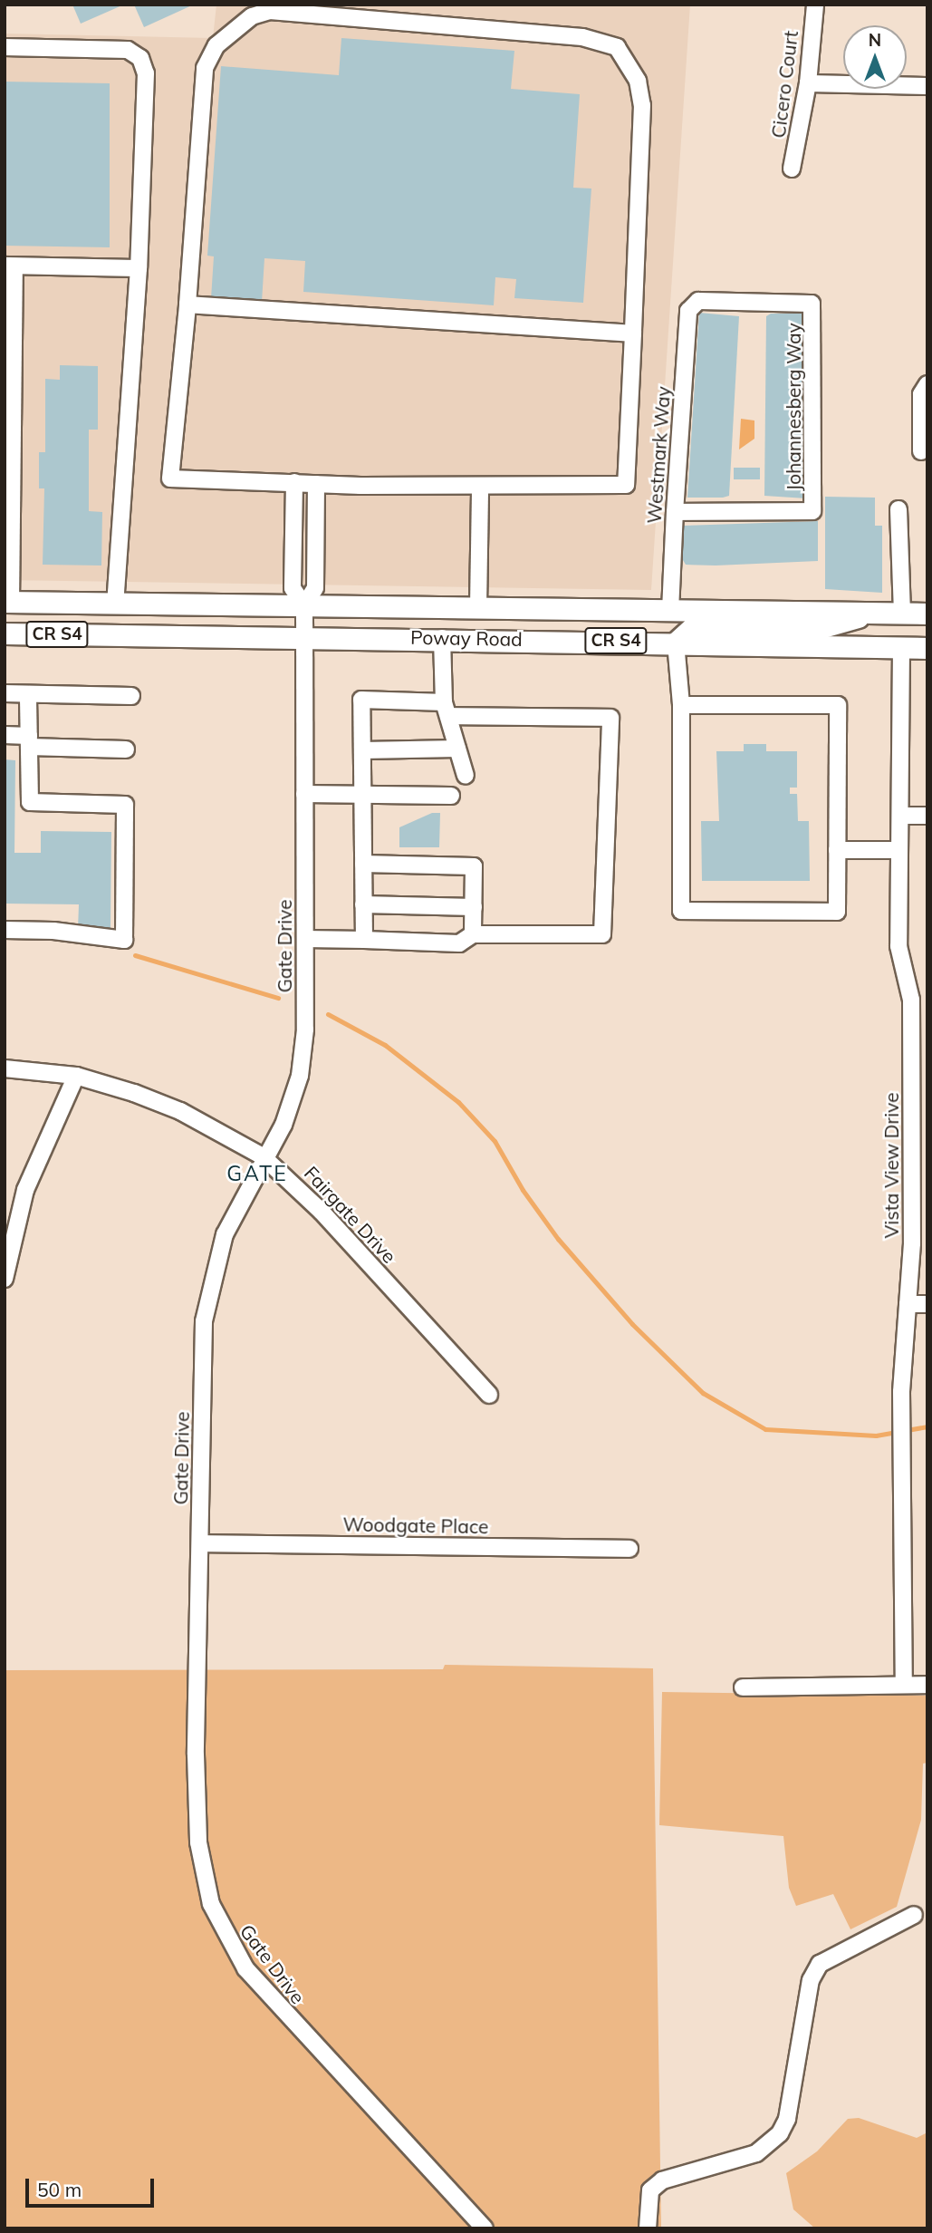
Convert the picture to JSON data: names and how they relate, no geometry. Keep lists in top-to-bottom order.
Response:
{
  "streets": {
    "main road": ["CR S4", "Poway Road"],
    "street": [
      "Cicero Court",
      "Johannesberg Way",
      "Westmark Way",
      "Gate Drive",
      "Vista View Drive",
      "Fairgate Drive",
      "Woodgate Place"
    ]
  },
  "crossings": [
    ["Johannesberg Way", "Westmark Way"],
    ["Westmark Way", "Poway Road"],
    ["Poway Road", "Gate Drive"],
    ["Poway Road", "Vista View Drive"],
    ["Gate Drive", "Fairgate Drive"],
    ["Gate Drive", "Woodgate Place"]
  ],
  "districts": ["GATE"],
  "scale_bar": "50 m",
  "north": "top"
}
